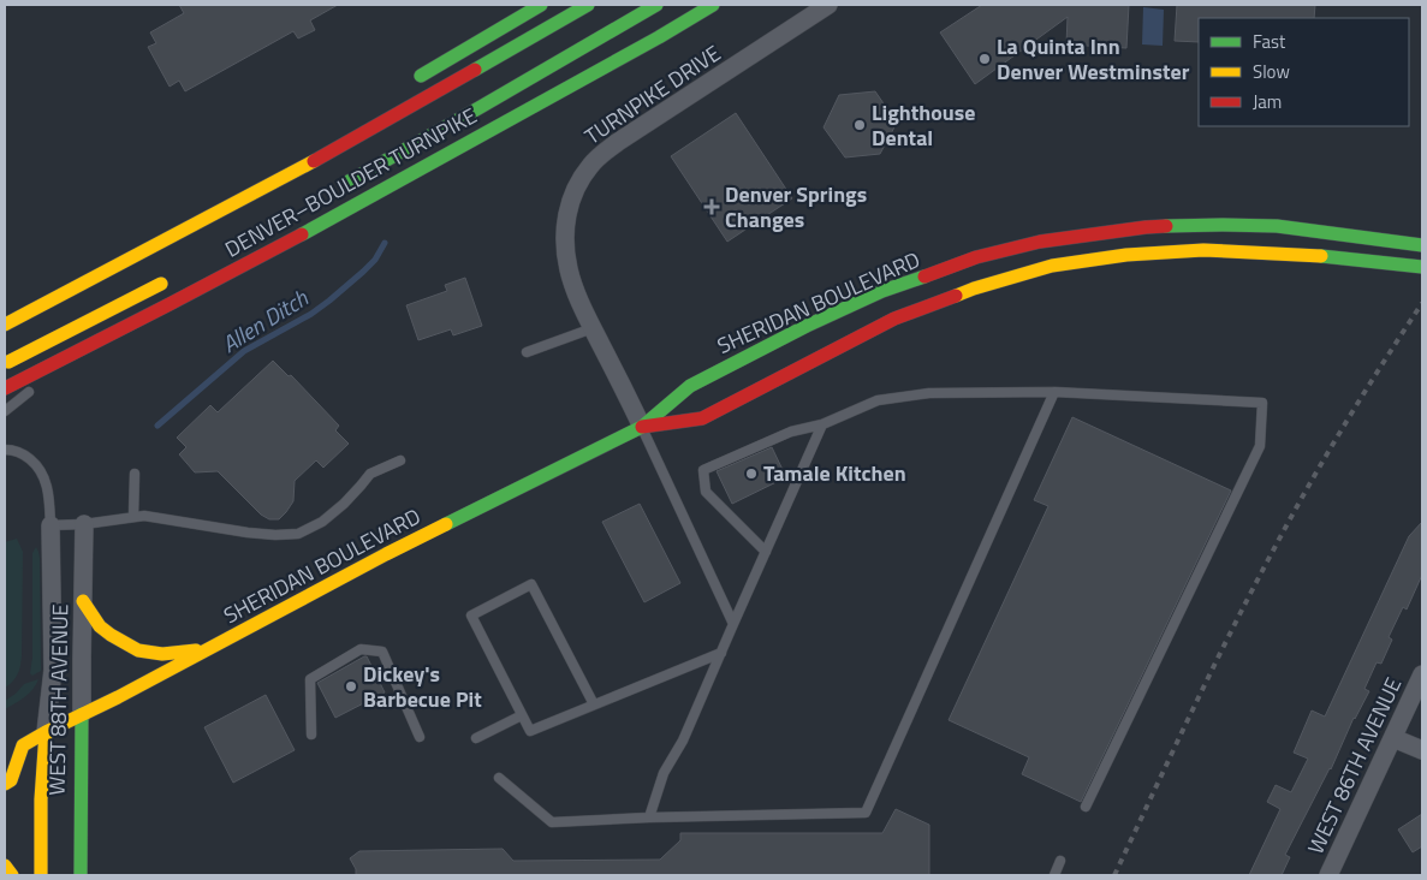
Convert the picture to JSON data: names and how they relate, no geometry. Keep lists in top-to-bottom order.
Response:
{
  "streets": {
    "main road": ["DENVER–BOULDER TURNPIKE", "SHERIDAN BOULEVARD", "WEST 88TH AVENUE"],
    "street": ["TURNPIKE DRIVE", "WEST 86TH AVENUE"]
  },
  "crossings": [
    ["TURNPIKE DRIVE", "SHERIDAN BOULEVARD"],
    ["SHERIDAN BOULEVARD", "WEST 88TH AVENUE"]
  ],
  "water": ["Allen Ditch"],
  "places": {
    "other": [
      "La Quinta Inn Denver Westminster",
      "Lighthouse Dental",
      "Tamale Kitchen",
      "Dickey's Barbecue Pit"
    ],
    "health": ["Denver Springs Changes"]
  },
  "legend": ["Fast", "Slow", "Jam"]
}
